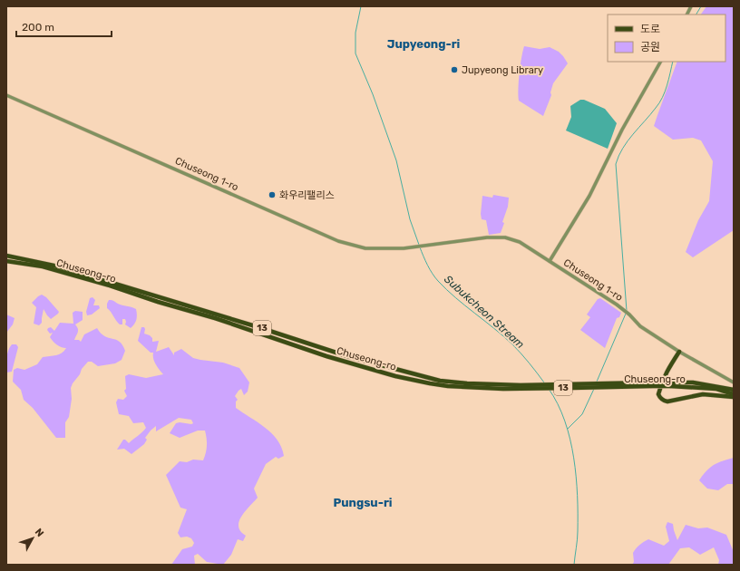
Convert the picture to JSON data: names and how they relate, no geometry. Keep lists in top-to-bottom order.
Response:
{
  "streets": {
    "main road": ["Chuseong-ro", "13"],
    "street": ["Chuseong 1-ro"]
  },
  "districts": ["Jupyeong-ri", "Pungsu-ri"],
  "water": ["Subukcheon Stream"],
  "places": ["Jupyeong Library", "화우리팰리스"],
  "legend": ["도로", "공원"],
  "scale_bar": "200 m",
  "north": "top right"
}
